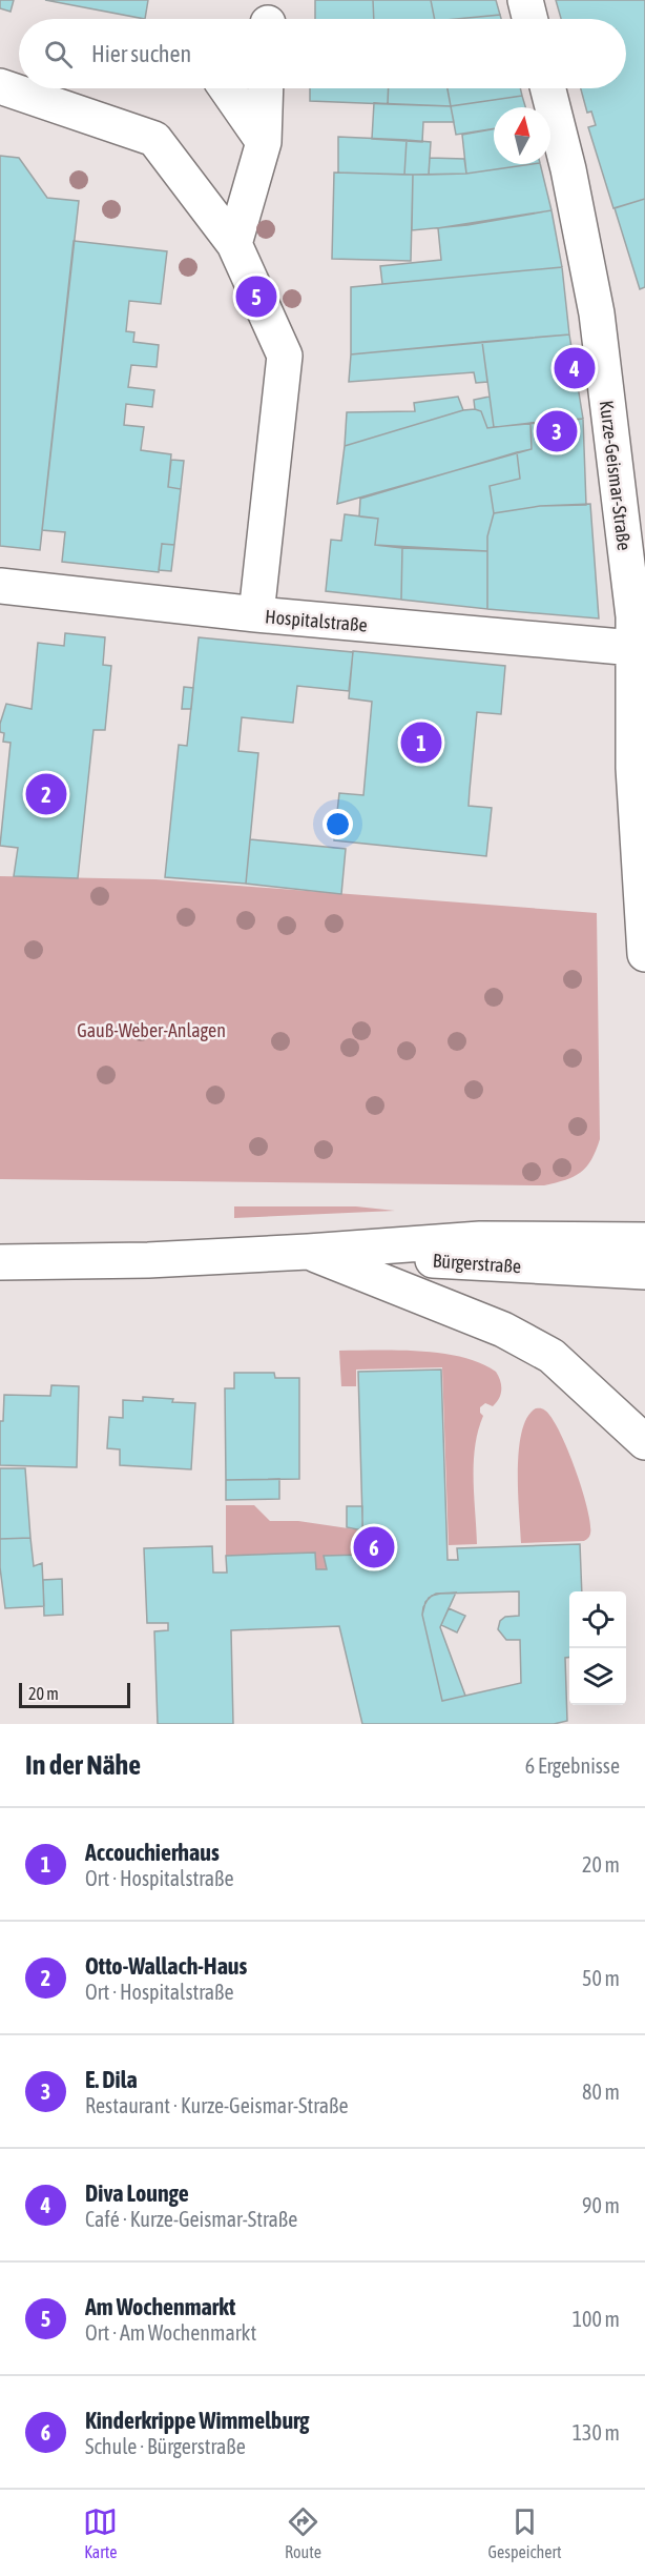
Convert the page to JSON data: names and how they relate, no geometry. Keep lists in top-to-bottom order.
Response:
{
  "streets": {
    "street": ["Kurze-Geismar-Straße", "Hospitalstraße", "Bürgerstraße"]
  },
  "crossings": [
    ["Kurze-Geismar-Straße", "Hospitalstraße"]
  ],
  "parks": ["Gauß-Weber-Anlagen"],
  "scale_bar": "20 m",
  "north": "top",
  "page": {
    "search": "Hier suchen",
    "pins": [
      "5",
      "4",
      "3",
      "1",
      "2",
      "6"
    ],
    "scale": "20 m",
    "heading": ["In der Nähe", "6 Ergebnisse"],
    "list": [
      {
        "mark": "1",
        "name": "Accouchierhaus",
        "note": "Ort · Hospitalstraße",
        "value": "20 m"
      },
      {
        "mark": "2",
        "name": "Otto-Wallach-Haus",
        "note": "Ort · Hospitalstraße",
        "value": "50 m"
      },
      {
        "mark": "3",
        "name": "E. Dila",
        "note": "Restaurant · Kurze-Geismar-Straße",
        "value": "80 m"
      },
      {
        "mark": "4",
        "name": "Diva Lounge",
        "note": "Café · Kurze-Geismar-Straße",
        "value": "90 m"
      },
      {
        "mark": "5",
        "name": "Am Wochenmarkt",
        "note": "Ort · Am Wochenmarkt",
        "value": "100 m"
      },
      {
        "mark": "6",
        "name": "Kinderkrippe Wimmelburg",
        "note": "Schule · Bürgerstraße",
        "value": "130 m"
      }
    ],
    "nav": ["Karte", "Route", "Gespeichert"]
  }
}
